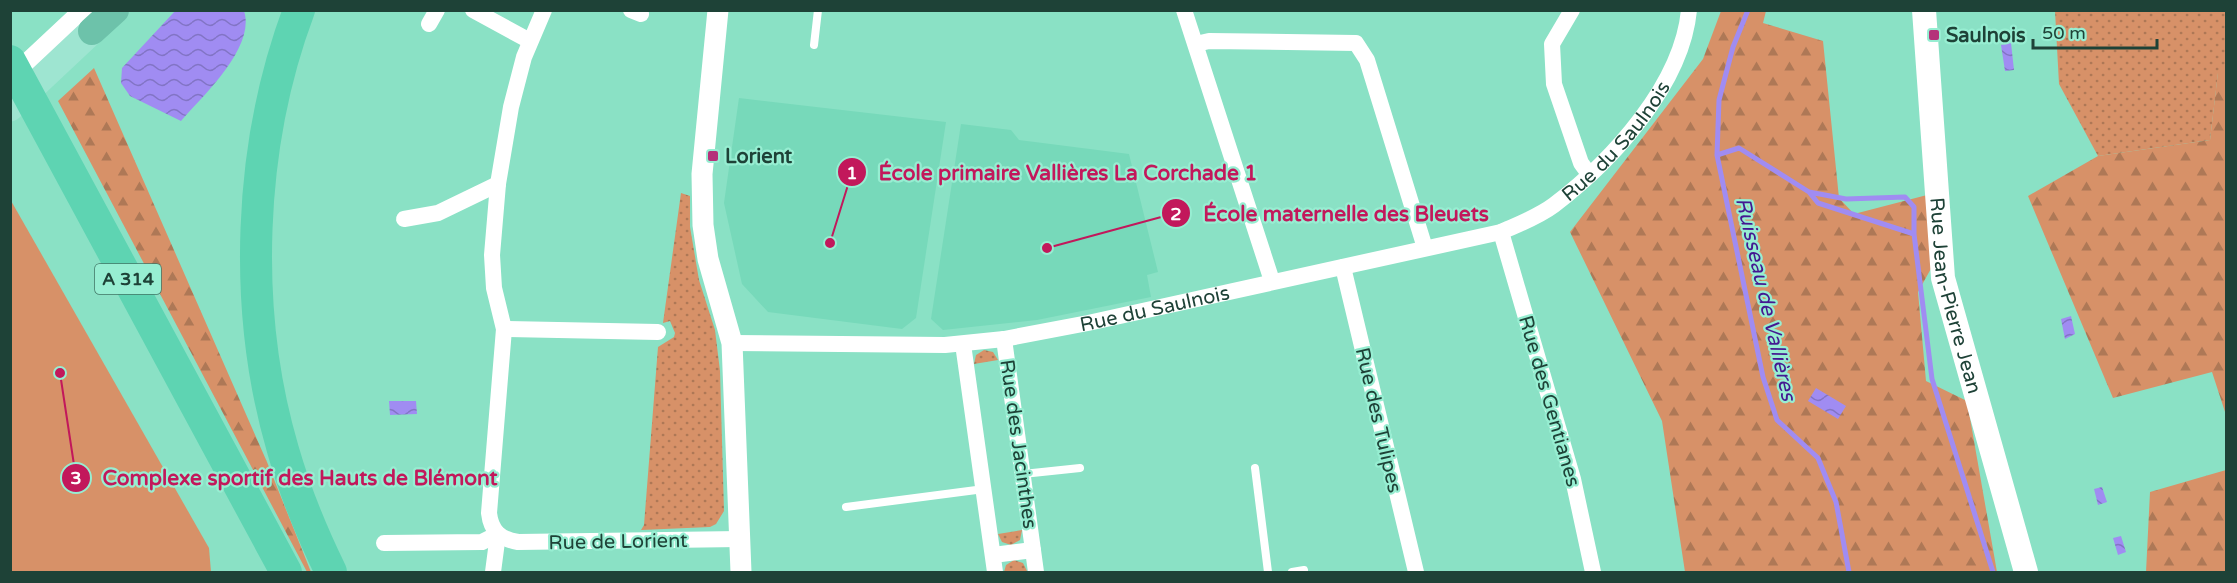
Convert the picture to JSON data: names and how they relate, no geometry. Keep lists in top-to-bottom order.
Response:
{
  "streets": {
    "highway": ["A 314"],
    "main road": ["Rue Jean-Pierre Jean"],
    "street": [
      "Rue du Saulnois",
      "Rue des Gentianes",
      "Rue des Tulipes",
      "Rue des Jacinthes",
      "Rue de Lorient"
    ]
  },
  "crossings": [
    ["Rue du Saulnois", "Rue des Gentianes"],
    ["Rue du Saulnois", "Rue des Tulipes"],
    ["Rue du Saulnois", "Rue des Jacinthes"]
  ],
  "water": ["Ruisseau de Vallières"],
  "places": {
    "transit": ["Saulnois", "Lorient"],
    "other": ["École primaire Vallières La Corchade 1", "École maternelle des Bleuets", "Complexe sportif des Hauts de Blémont"]
  },
  "scale_bar": "50 m"
}
